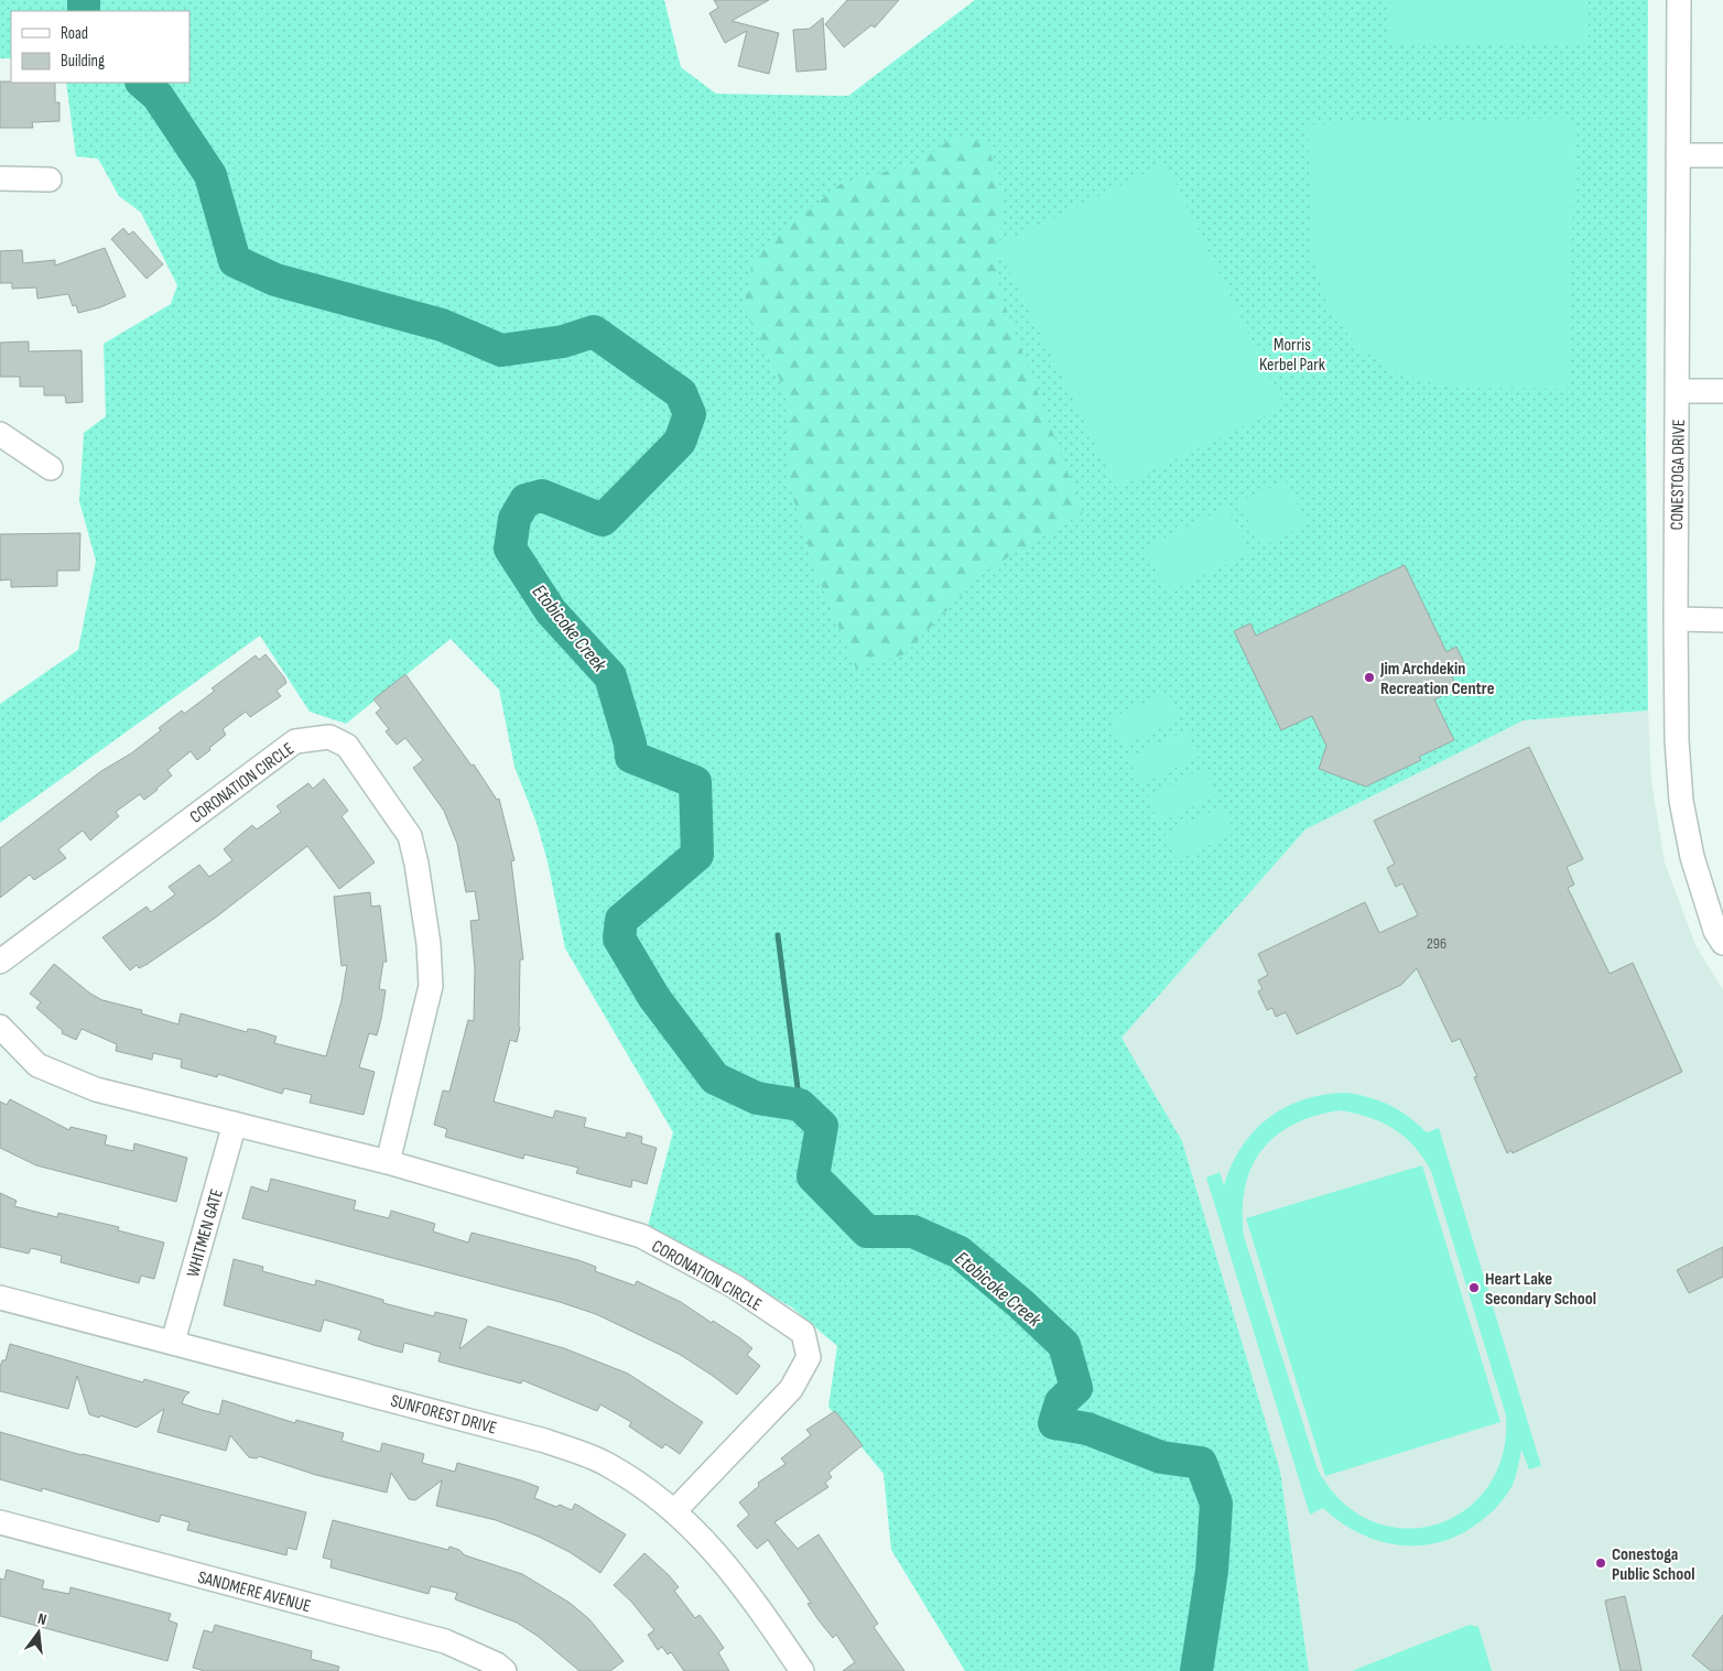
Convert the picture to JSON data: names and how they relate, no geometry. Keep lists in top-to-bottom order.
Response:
{
  "streets": {
    "street": [
      "CONESTOGA DRIVE",
      "CORONATION CIRCLE",
      "WHITMEN GATE",
      "SUNFOREST DRIVE",
      "SANDMERE AVENUE"
    ]
  },
  "crossings": [
    ["CORONATION CIRCLE", "WHITMEN GATE"],
    ["CORONATION CIRCLE", "SUNFOREST DRIVE"],
    ["WHITMEN GATE", "SUNFOREST DRIVE"]
  ],
  "water": ["Etobicoke Creek"],
  "parks": ["Morris Kerbel Park"],
  "places": ["Jim Archdekin Recreation Centre", "Heart Lake Secondary School", "Conestoga Public School"],
  "house_numbers": ["296"],
  "legend": ["Road", "Building"],
  "north": "top"
}
